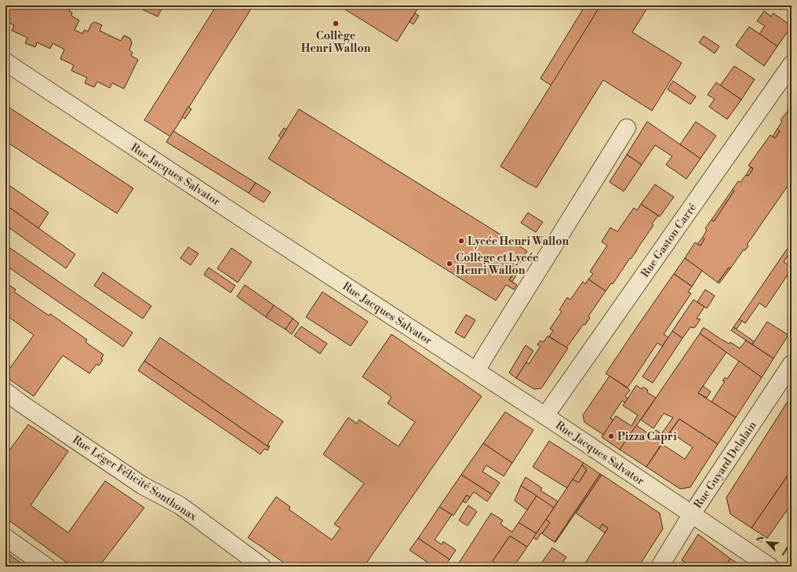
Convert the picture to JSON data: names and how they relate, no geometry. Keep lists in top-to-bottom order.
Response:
{
  "streets": {
    "street": [
      "Rue Jacques Salvator",
      "Rue Gaston Carré",
      "Rue Guyard Delalain",
      "Rue Léger Félicité Sonthonax"
    ]
  },
  "crossings": [
    ["Rue Jacques Salvator", "Rue Gaston Carré"],
    ["Rue Jacques Salvator", "Rue Guyard Delalain"]
  ],
  "places": [
    "Collège Henri Wallon",
    "Lycée Henri Wallon",
    "Collège et Lycée Henri Wallon",
    "Pizza Capri"
  ],
  "north": "top left"
}
